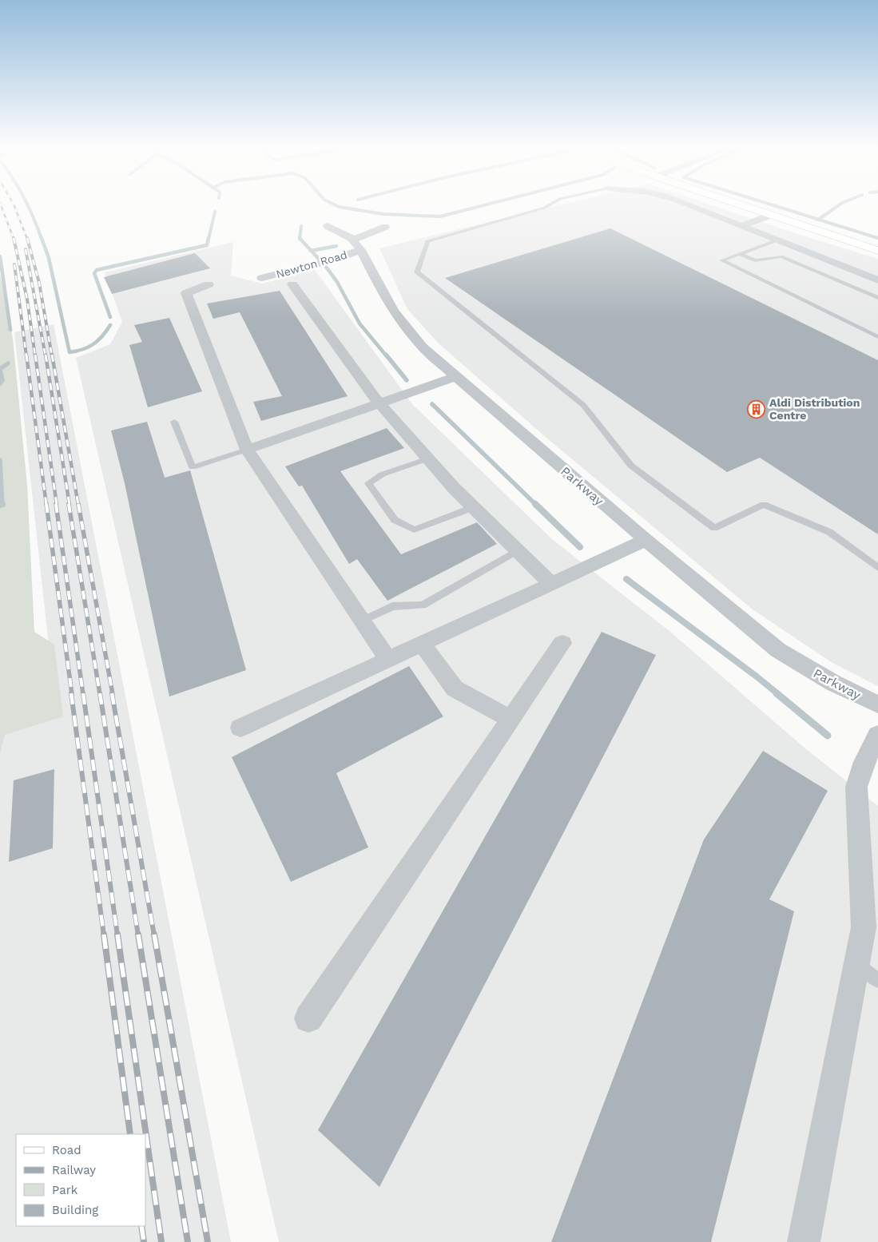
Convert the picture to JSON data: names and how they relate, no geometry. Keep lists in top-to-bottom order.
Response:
{
  "streets": {
    "street": ["Newton Road", "Parkway"]
  },
  "crossings": [
    ["Newton Road", "Parkway"]
  ],
  "places": {
    "building": ["Aldi Distribution Centre"]
  },
  "legend": [
    "Road",
    "Railway",
    "Park",
    "Building"
  ]
}
